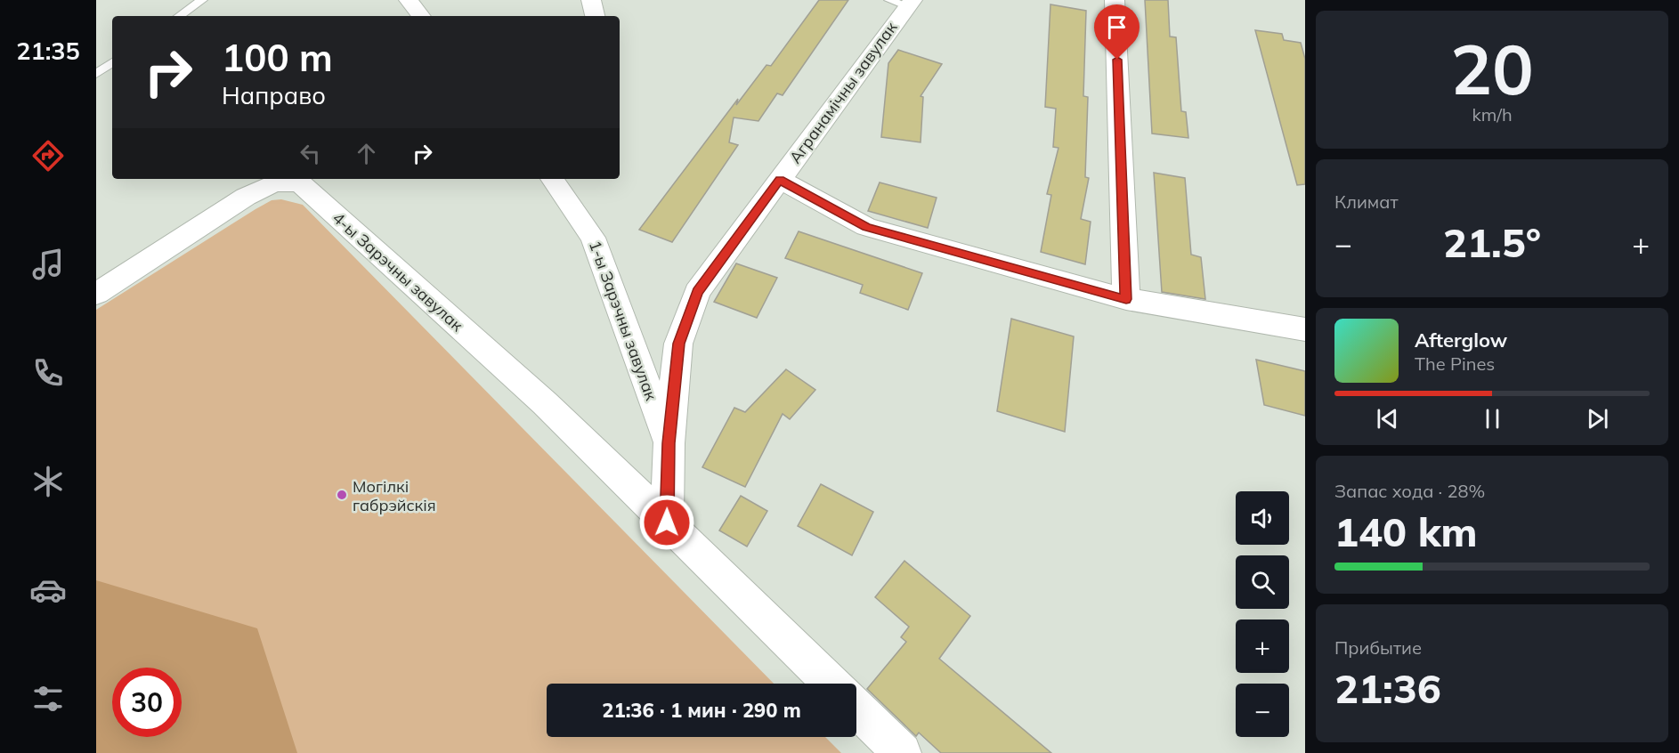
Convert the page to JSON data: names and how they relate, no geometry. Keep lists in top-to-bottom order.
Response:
{
  "streets": {
    "street": ["Агранамічны завулак", "4-ы Зарэчны завулак", "1-ы Зарэчны завулак"]
  },
  "crossings": [
    ["Агранамічны завулак", "4-ы Зарэчны завулак"],
    ["Агранамічны завулак", "1-ы Зарэчны завулак"]
  ],
  "places": ["Могілкі габрэйскія"],
  "page": {
    "tabs": "21:35",
    "tile": [
      ["20", "km/h"],
      "Климат",
      ["Запас хода · 28%", "140 km"],
      ["Прибытие", "21:36"]
    ],
    "turn": ["100 m", "Направо"],
    "heat": ["−", "21.5°", "+"],
    "song": ["Afterglow", "The Pines"],
    "map_buttons": ["+", "−"],
    "limit": "30",
    "trip": "21:36 · 1 мин · 290 m"
  }
}
